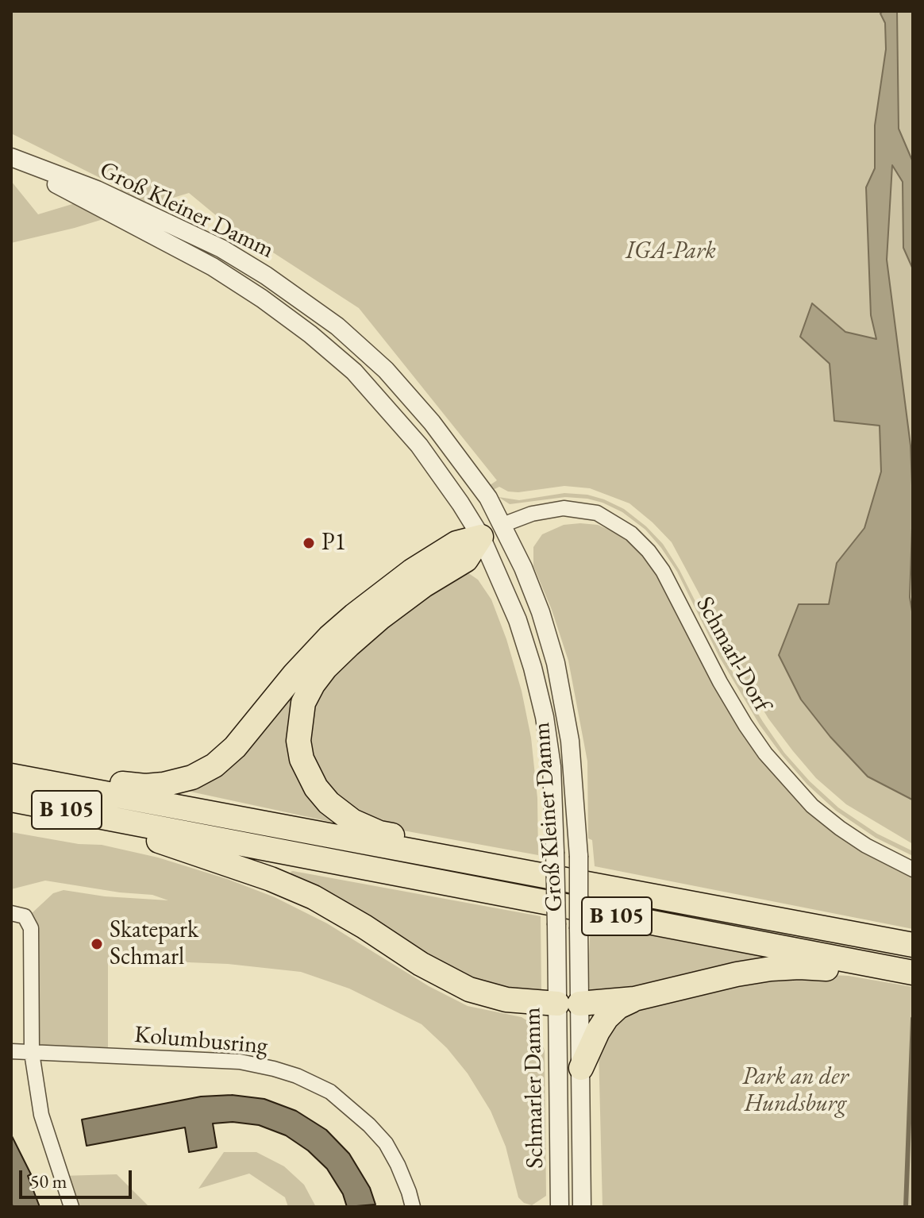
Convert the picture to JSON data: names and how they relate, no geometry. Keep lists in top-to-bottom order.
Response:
{
  "streets": {
    "highway": ["B 105"],
    "street": [
      "Groß Kleiner Damm",
      "Schmarl-Dorf",
      "Kolumbusring",
      "Schmarler Damm"
    ]
  },
  "crossings": [
    ["Groß Kleiner Damm", "Schmarl-Dorf"],
    ["Groß Kleiner Damm", "Schmarler Damm"]
  ],
  "parks": ["IGA-Park", "Park an der Hundsburg"],
  "places": ["P1", "Skatepark Schmarl"],
  "scale_bar": "50 m"
}
